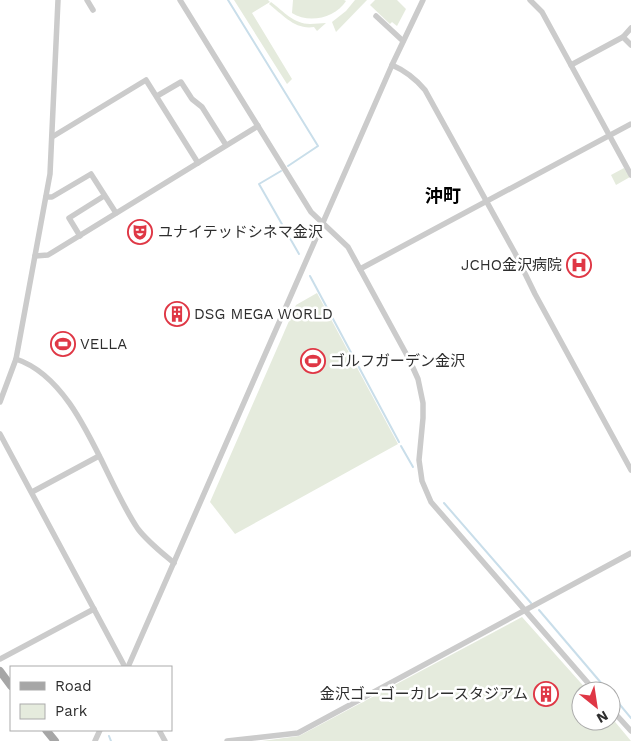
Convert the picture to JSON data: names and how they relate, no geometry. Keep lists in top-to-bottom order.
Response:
{
  "districts": ["沖町"],
  "places": {
    "theatre": ["ユナイテッドシネマ金沢"],
    "hospital": ["JCHO金沢病院"],
    "building": ["DSG MEGA WORLD", "金沢ゴーゴーカレースタジアム"],
    "sports": ["VELLA", "ゴルフガーデン金沢"]
  },
  "legend": ["Road", "Park"],
  "north": "bottom right"
}
